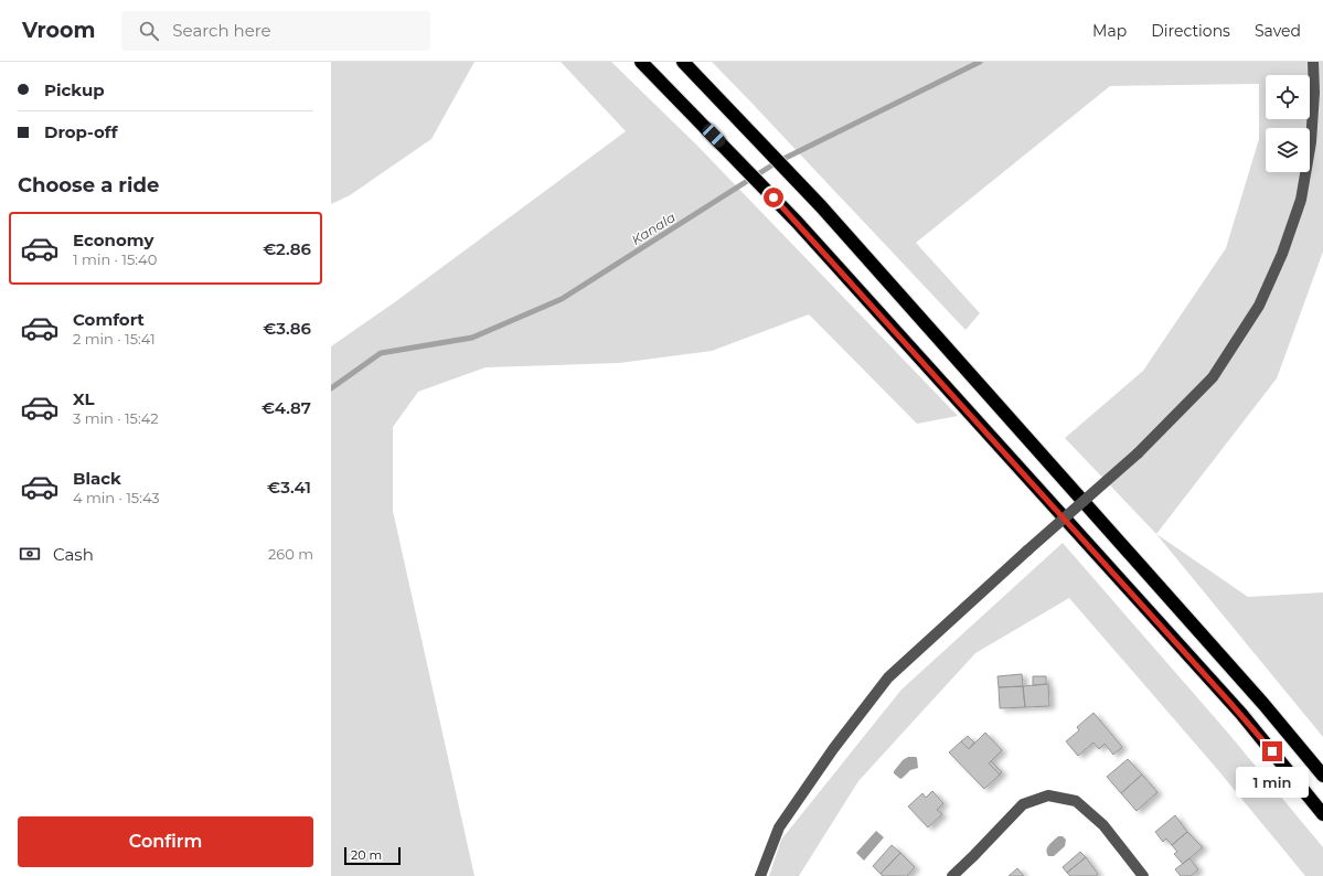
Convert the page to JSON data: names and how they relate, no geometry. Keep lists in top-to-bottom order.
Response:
{
  "water": ["Kanala"],
  "scale_bar": "20 m",
  "page": {
    "header": "Vroom",
    "search": "Search here",
    "nav": ["Map", "Directions", "Saved"],
    "banner": ["Pickup", "Drop-off"],
    "heading": "Choose a ride",
    "list": [
      {
        "name": "Economy",
        "note": "1 min · 15:40",
        "value": "€2.86"
      },
      {
        "name": "Comfort",
        "note": "2 min · 15:41",
        "value": "€3.86"
      },
      {
        "name": "XL",
        "note": "3 min · 15:42",
        "value": "€4.87"
      },
      {
        "name": "Black",
        "note": "4 min · 15:43",
        "value": "€3.41"
      }
    ],
    "pay": ["Cash", "260 m"],
    "bubble": "1 min",
    "buttons": "Confirm",
    "scale": "20 m"
  }
}
